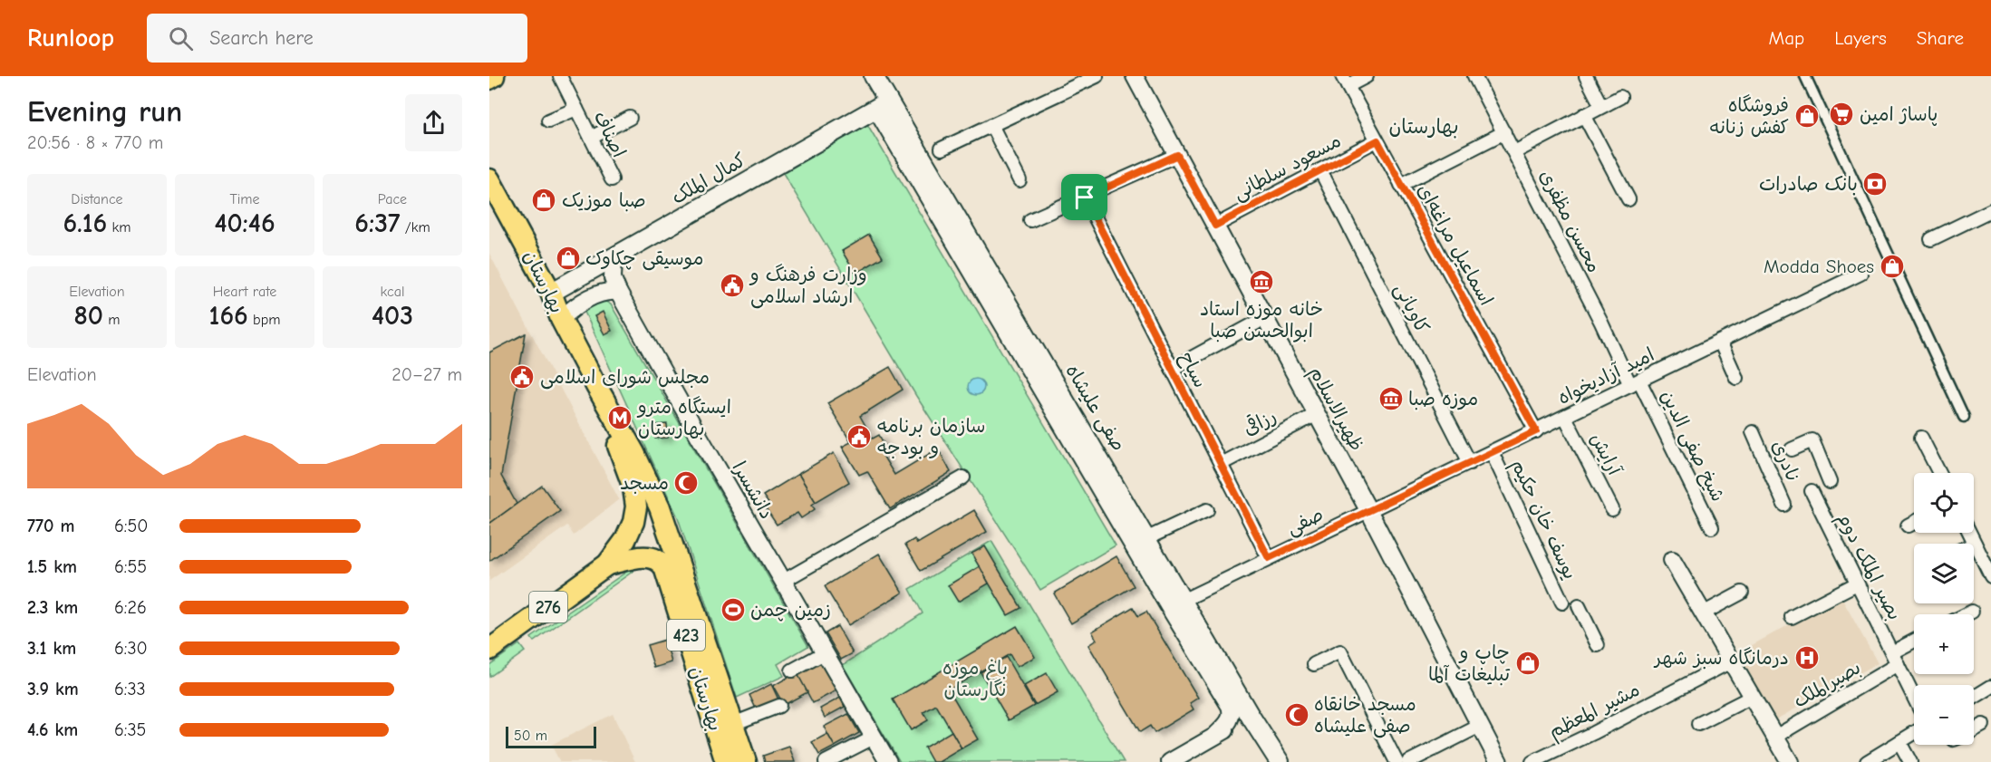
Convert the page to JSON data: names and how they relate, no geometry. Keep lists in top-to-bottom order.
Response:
{
  "streets": {
    "main road": [
      "کمال الملک",
      "بهارستان",
      "صفی علیشاه",
      "276",
      "423"
    ],
    "street": [
      "اصناف",
      "مسعود سلطانی",
      "محسن مظفری",
      "اسماعیل مراغه‌ای",
      "کاویانی",
      "سیاح",
      "امید آزادیخواه",
      "ظهیرالاسلام",
      "رزاقی",
      "شیخ صفی الدین",
      "آرایش",
      "نادری",
      "دانشسرا",
      "یوسف خان حکیم",
      "صفی",
      "بصیر الملک دوم",
      "بصیرالملک",
      "مشیر المعظم"
    ]
  },
  "crossings": [
    ["مسعود سلطانی", "اسماعیل مراغه‌ای"],
    ["مسعود سلطانی", "کاویانی"],
    ["مسعود سلطانی", "ظهیرالاسلام"],
    ["کمال الملک", "بهارستان"],
    ["کمال الملک", "صفی علیشاه"],
    ["کمال الملک", "دانشسرا"],
    ["محسن مظفری", "امید آزادیخواه"],
    ["محسن مظفری", "شیخ صفی الدین"],
    ["اسماعیل مراغه‌ای", "امید آزادیخواه"],
    ["بهارستان", "276"],
    ["کاویانی", "امید آزادیخواه"],
    ["سیاح", "رزاقی"],
    ["سیاح", "صفی"],
    ["امید آزادیخواه", "ظهیرالاسلام"],
    ["امید آزادیخواه", "شیخ صفی الدین"],
    ["امید آزادیخواه", "آرایش"],
    ["امید آزادیخواه", "یوسف خان حکیم"],
    ["امید آزادیخواه", "صفی"],
    ["صفی علیشاه", "صفی"],
    ["ظهیرالاسلام", "رزاقی"],
    ["ظهیرالاسلام", "صفی"],
    ["بصیر الملک دوم", "بصیرالملک"]
  ],
  "districts": ["بهارستان"],
  "parks": ["باغ موزه نگارستان"],
  "places": {
    "supermarket": ["پاساژ امین"],
    "shop": [
      "فروشگاه کفش زنانه",
      "صبا موزیک",
      "موسیقی چکاوک",
      "Modda Shoes",
      "چاپ و تبلیغات آلما"
    ],
    "bank": ["بانک صادرات"],
    "museum": ["خانه موزه استاد ابوالحسن صبا", "موزه صبا"],
    "public building": ["وزارت فرهنگ و ارشاد اسلامی", "مجلس شورای اسلامی", "سازمان برنامه و بودجه"],
    "metro station": ["ایستگاه مترو بهارستان"],
    "mosque": ["مسجد", "مسجد خانقاه صفی علیشاه"],
    "sports": ["زمین چمن"],
    "hospital": ["درمانگاه سبز شهر"]
  },
  "scale_bar": "50 m",
  "page": {
    "header": "Runloop",
    "search": "Search here",
    "nav": ["Map", "Layers", "Share"],
    "heading": ["Evening run", "20:56 · 8 × 770 m"],
    "stats": [
      ["Distance", "6.16 km"],
      ["Time", "40:46"],
      ["Pace", "6:37 /km"],
      ["Elevation", "80 m"],
      ["Heart rate", "166 bpm"],
      ["kcal", "403"]
    ],
    "chart": ["Elevation", "20–27 m"],
    "map_buttons": ["+", "−"],
    "list": [
      {
        "name": "770 m",
        "note": "6:50"
      },
      {
        "name": "1.5 km",
        "note": "6:55"
      },
      {
        "name": "2.3 km",
        "note": "6:26"
      },
      {
        "name": "3.1 km",
        "note": "6:30"
      },
      {
        "name": "3.9 km",
        "note": "6:33"
      },
      {
        "name": "4.6 km",
        "note": "6:35"
      }
    ],
    "scale": "50 m"
  }
}
